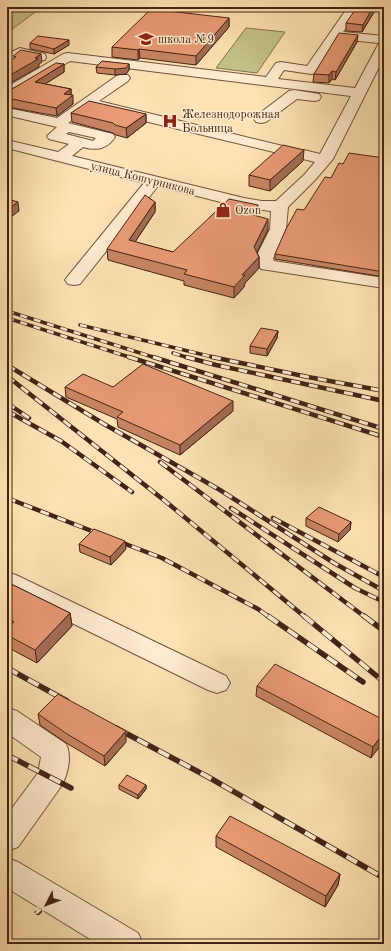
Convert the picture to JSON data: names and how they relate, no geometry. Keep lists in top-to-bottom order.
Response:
{
  "streets": {
    "street": ["улица Кошурникова"]
  },
  "places": {
    "school or university": ["школа №9"],
    "hospital": ["Железнодорожная Больница"],
    "shop": ["Ozon"]
  },
  "north": "bottom left"
}
